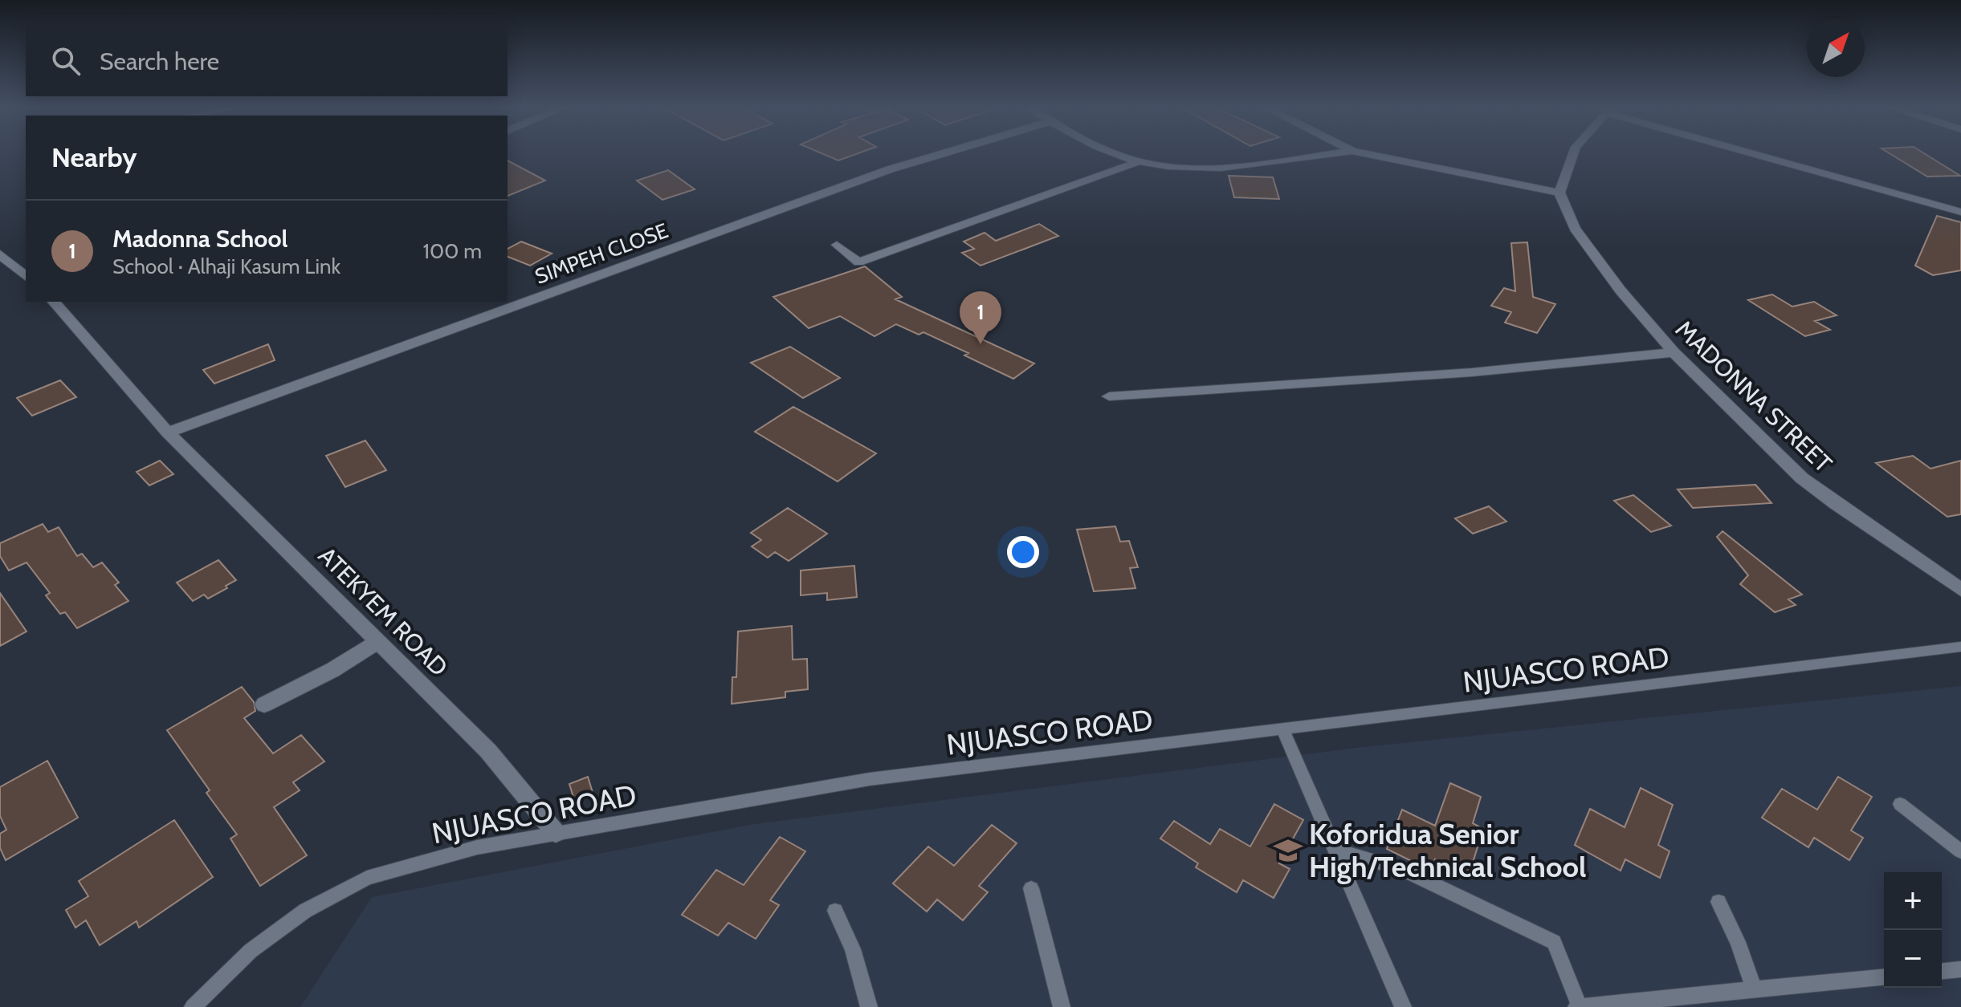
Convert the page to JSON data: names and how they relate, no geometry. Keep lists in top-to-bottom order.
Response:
{
  "streets": {
    "street": ["SIMPEH CLOSE", "MADONNA STREET", "ATEKYEM ROAD"],
    "lane": ["NJUASCO ROAD"]
  },
  "crossings": [
    ["SIMPEH CLOSE", "ATEKYEM ROAD"],
    ["ATEKYEM ROAD", "NJUASCO ROAD"]
  ],
  "places": {
    "school or university": ["Koforidua Senior High/Technical School"]
  },
  "north": "top right",
  "page": {
    "search": "Search here",
    "heading": "Nearby",
    "list": [
      {
        "mark": "1",
        "name": "Madonna School",
        "note": "School · Alhaji Kasum Link",
        "value": "100 m"
      }
    ],
    "pins": "1",
    "map_buttons": ["+", "−"]
  }
}
